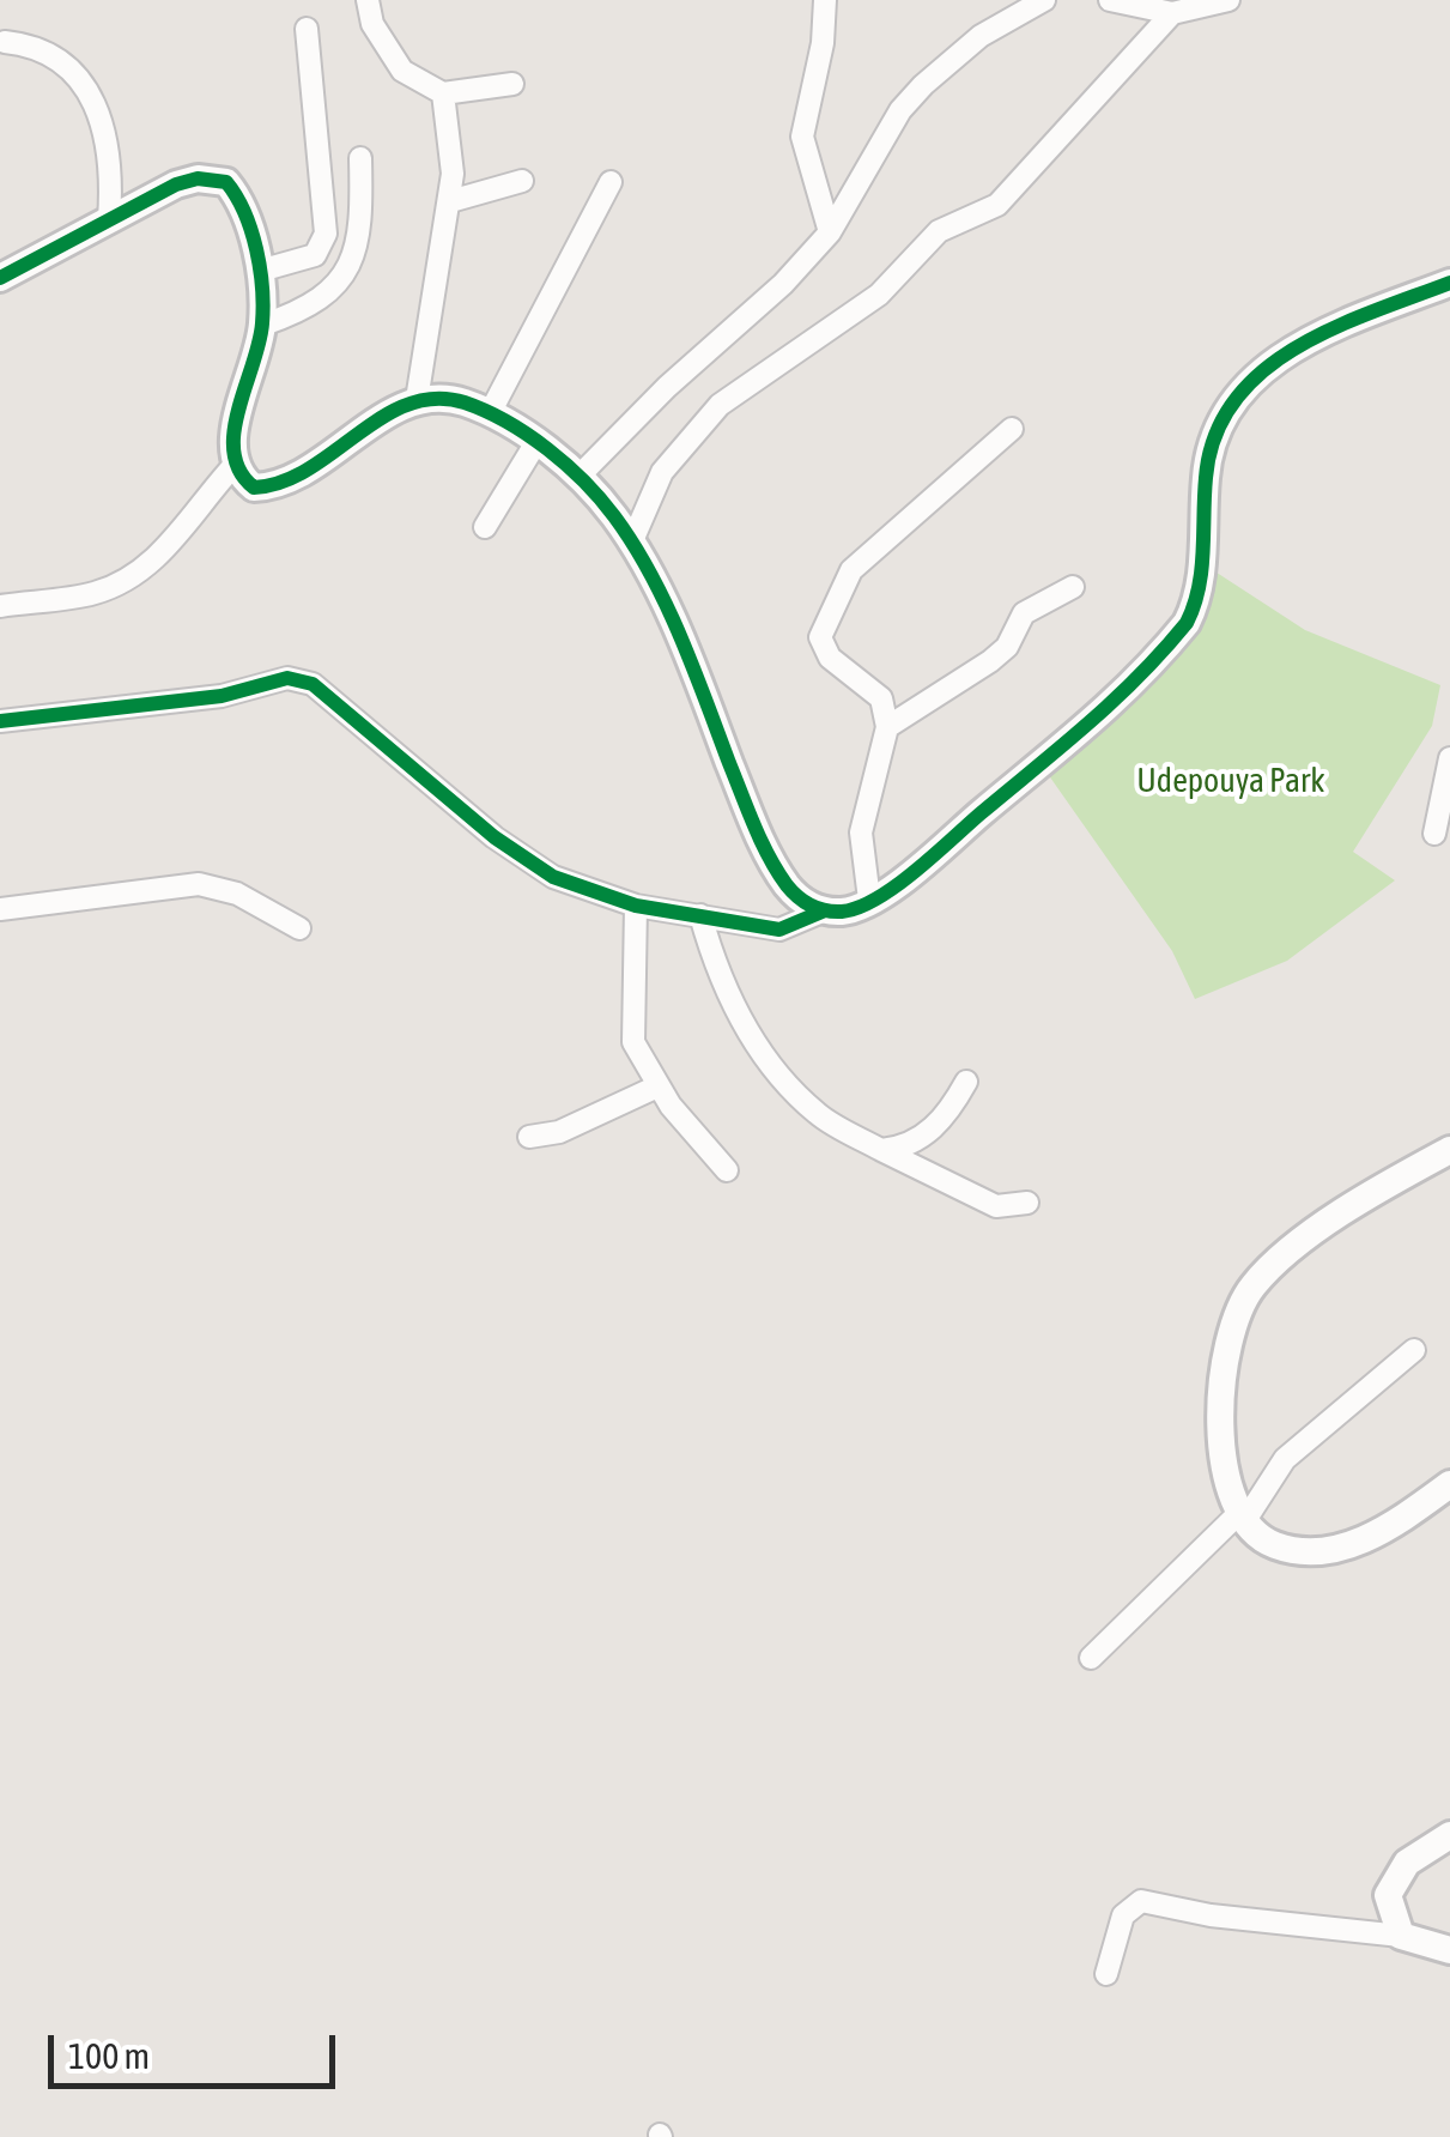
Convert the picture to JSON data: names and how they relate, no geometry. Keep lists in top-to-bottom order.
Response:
{
  "parks": ["Udepouya Park"],
  "scale_bar": "100 m"
}
